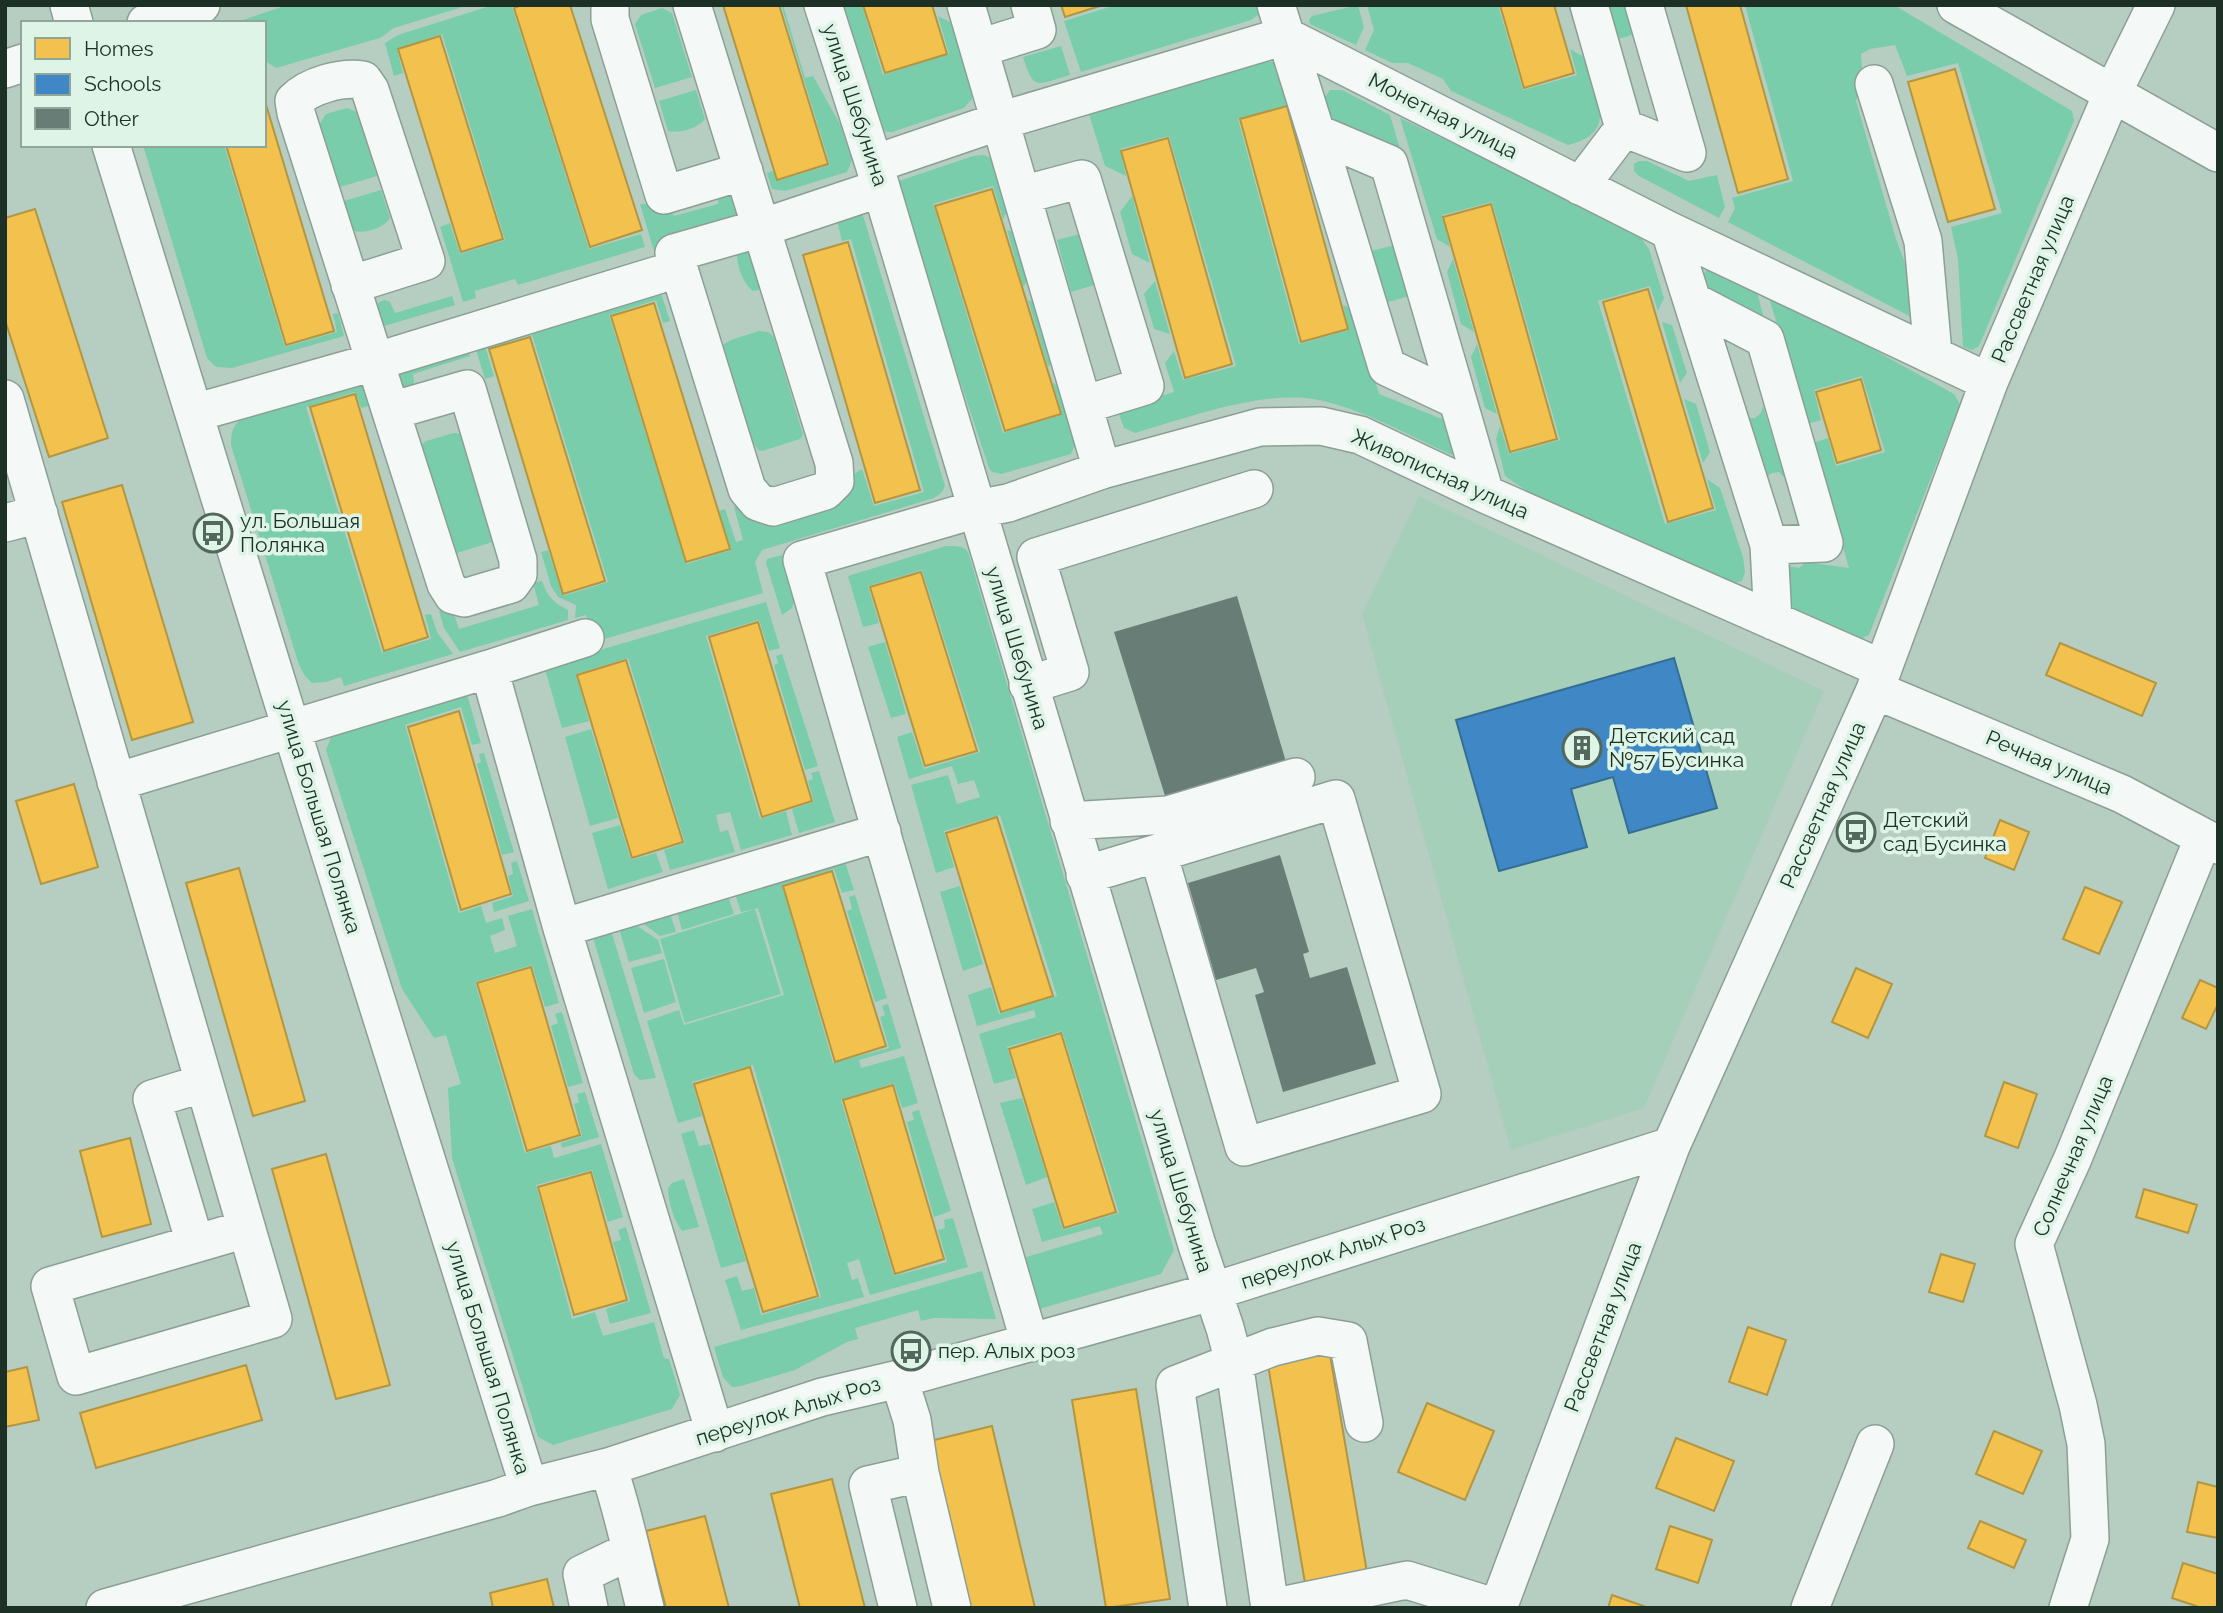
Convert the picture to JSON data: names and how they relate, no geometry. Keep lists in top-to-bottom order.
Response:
{
  "streets": {
    "street": [
      "улица Шебунина",
      "Монетная улица",
      "Рассветная улица",
      "Живописная улица",
      "Речная улица",
      "улица Большая Полянка",
      "Солнечная улица",
      "переулок Алых Роз"
    ]
  },
  "crossings": [
    ["улица Шебунина", "Живописная улица"],
    ["улица Шебунина", "переулок Алых Роз"],
    ["Монетная улица", "Рассветная улица"],
    ["Рассветная улица", "Живописная улица"],
    ["Рассветная улица", "Речная улица"],
    ["Рассветная улица", "переулок Алых Роз"],
    ["Живописная улица", "Речная улица"],
    ["Речная улица", "Солнечная улица"],
    ["улица Большая Полянка", "переулок Алых Роз"]
  ],
  "places": {
    "bus stop": ["ул. Большая Полянка", "Детский сад Бусинка", "пер. Алых роз"],
    "building": ["Детский сад №57 Бусинка"]
  },
  "legend": ["Homes", "Schools", "Other"]
}
